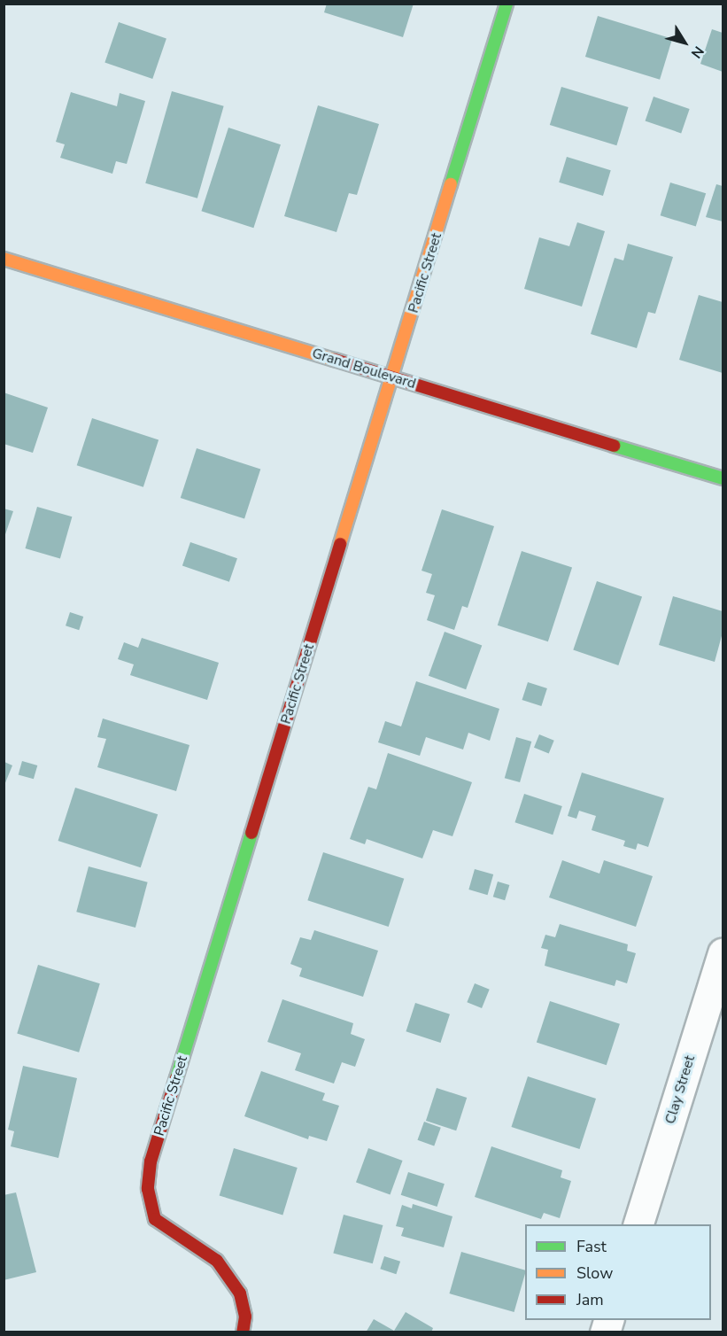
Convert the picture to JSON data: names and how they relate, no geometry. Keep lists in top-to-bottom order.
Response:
{
  "streets": {
    "street": ["Pacific Street", "Grand Boulevard", "Clay Street"]
  },
  "crossings": [
    ["Pacific Street", "Grand Boulevard"]
  ],
  "legend": ["Fast", "Slow", "Jam"],
  "north": "bottom right"
}
